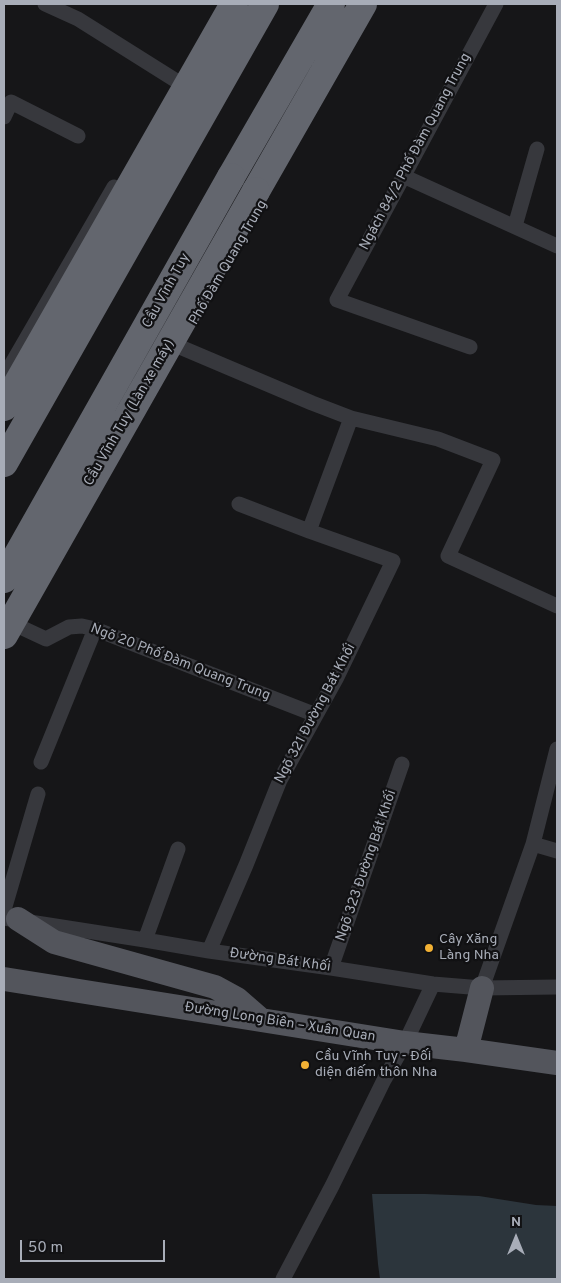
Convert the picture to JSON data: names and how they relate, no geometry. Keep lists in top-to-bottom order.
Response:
{
  "streets": {
    "highway": ["Cầu Vĩnh Tuy", "Cầu Vĩnh Tuy (Làn xe máy)"],
    "main road": ["Đường Long Biên – Xuân Quan"],
    "street": [
      "Ngách 84/2 Phố Đàm Quang Trung",
      "Phố Đàm Quang Trung",
      "Ngõ 20 Phố Đàm Quang Trung",
      "Ngõ 321 Đường Bát Khối",
      "Ngõ 323 Đường Bát Khối",
      "Đường Bát Khối"
    ]
  },
  "crossings": [
    ["Phố Đàm Quang Trung", "Cầu Vĩnh Tuy (Làn xe máy)"],
    ["Phố Đàm Quang Trung", "Ngõ 20 Phố Đàm Quang Trung"],
    ["Cầu Vĩnh Tuy (Làn xe máy)", "Ngõ 20 Phố Đàm Quang Trung"],
    ["Ngõ 20 Phố Đàm Quang Trung", "Ngõ 321 Đường Bát Khối"],
    ["Ngõ 321 Đường Bát Khối", "Đường Bát Khối"],
    ["Ngõ 323 Đường Bát Khối", "Đường Bát Khối"]
  ],
  "places": ["Cây Xăng Làng Nha", "Cầu Vĩnh Tuy - Đối diện điếm thôn Nha"],
  "scale_bar": "50 m",
  "north": "top"
}
